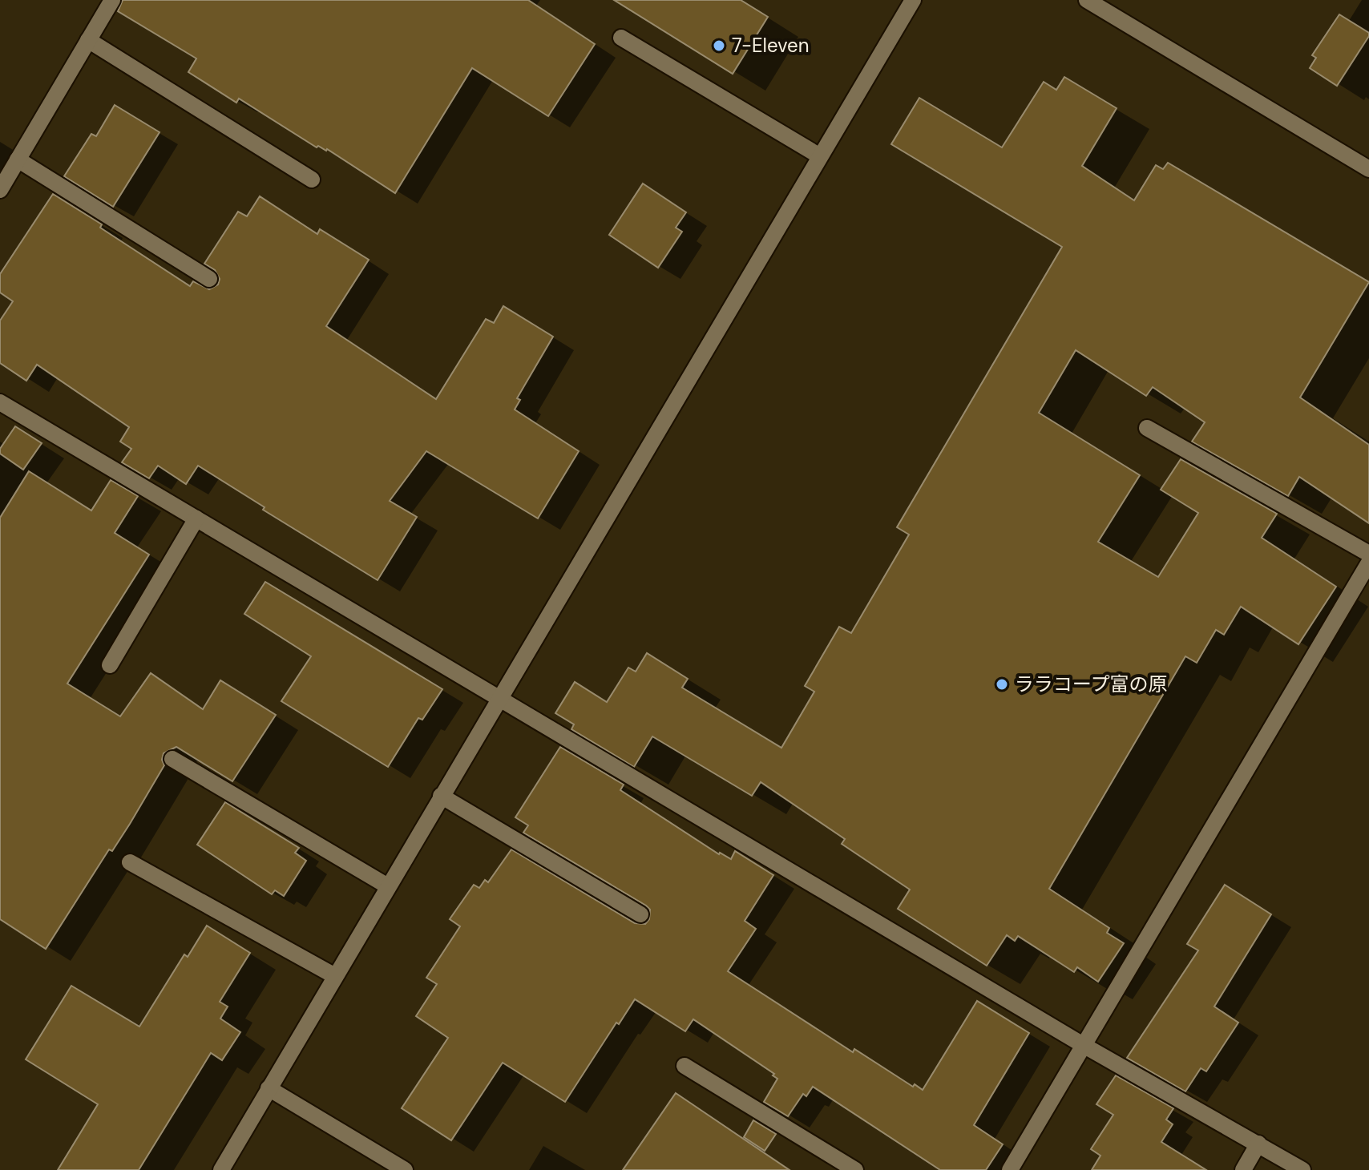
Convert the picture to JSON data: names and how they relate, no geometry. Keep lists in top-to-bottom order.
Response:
{
  "places": ["7-Eleven", "ララコープ富の原"]
}
